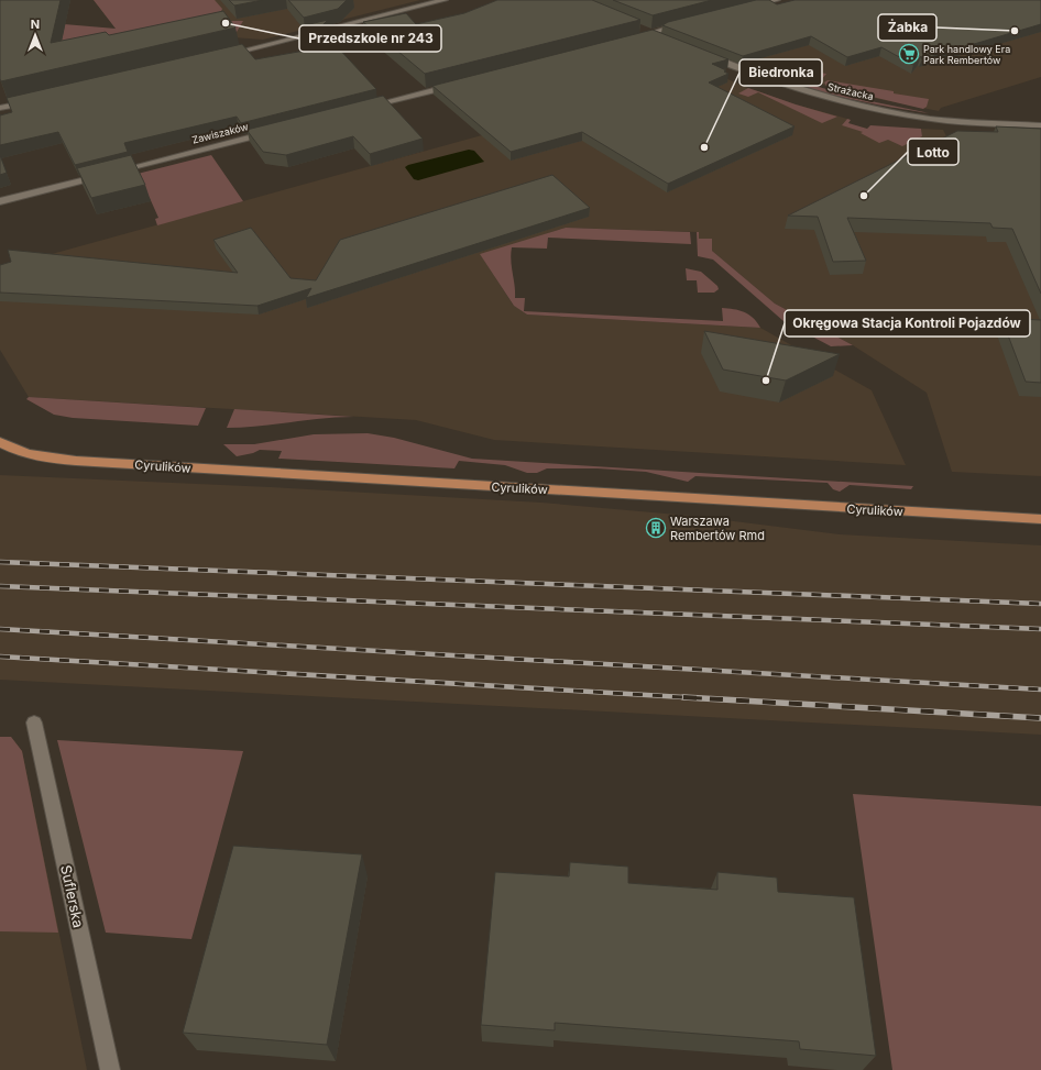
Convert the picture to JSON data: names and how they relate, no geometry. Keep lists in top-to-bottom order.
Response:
{
  "streets": {
    "main road": ["Cyrulików"],
    "street": ["Strażacka", "Zawiszaków", "Suflerska"]
  },
  "places": {
    "other": [
      "Przedszkole nr 243",
      "Żabka",
      "Biedronka",
      "Lotto",
      "Okręgowa Stacja Kontroli Pojazdów"
    ],
    "supermarket": ["Park handlowy Era Park Rembertów"],
    "building": ["Warszawa Rembertów Rmd"]
  },
  "north": "top"
}
